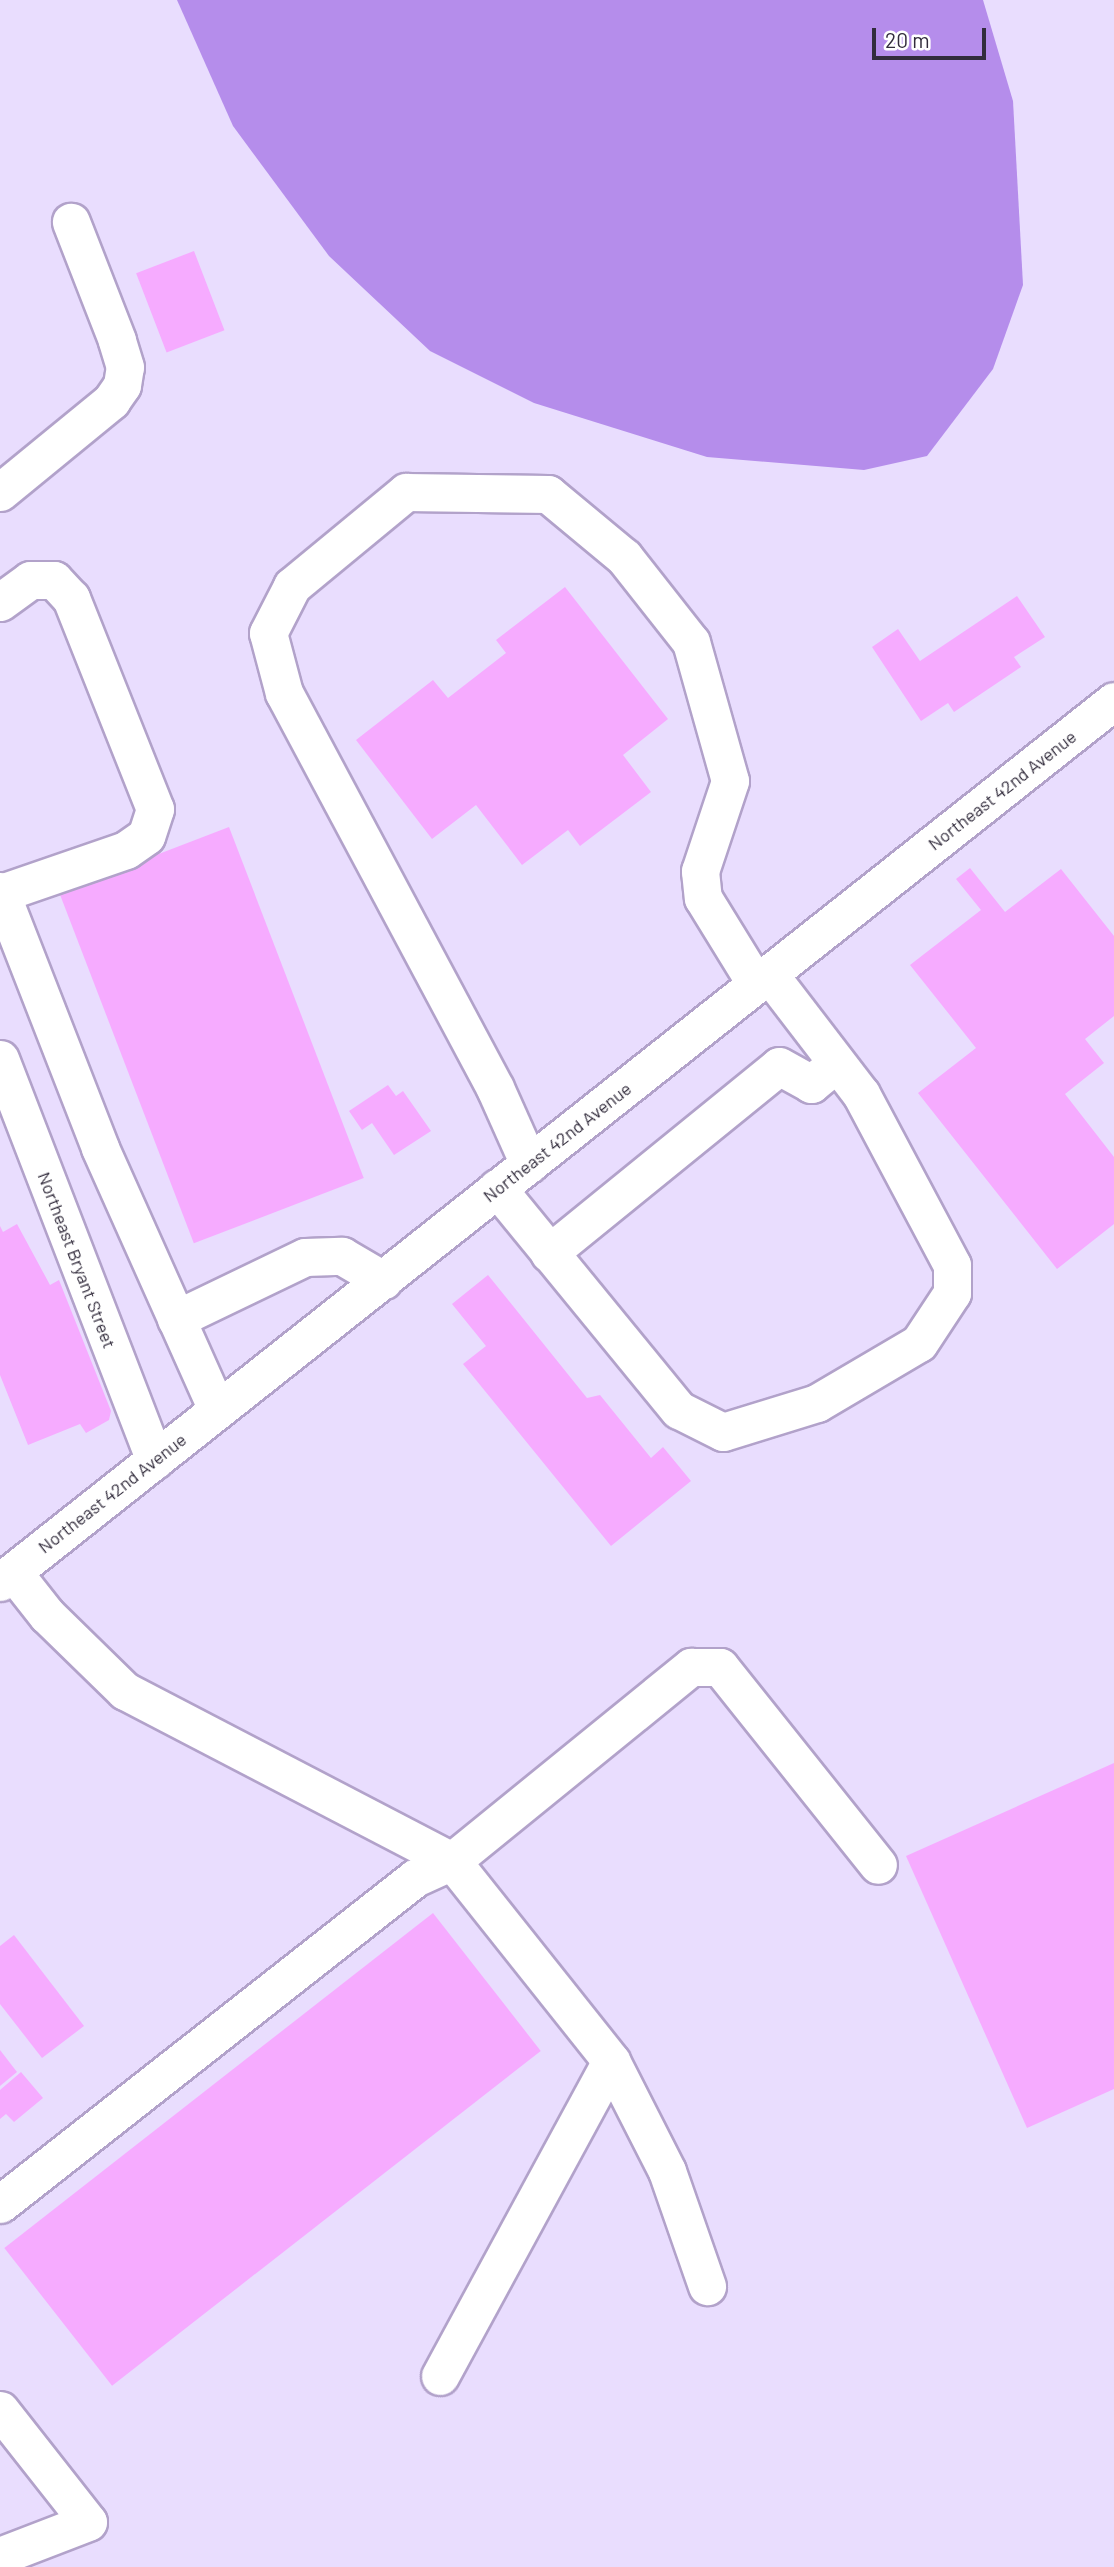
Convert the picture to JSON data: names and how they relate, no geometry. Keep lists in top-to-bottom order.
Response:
{
  "streets": {
    "street": ["Northeast 42nd Avenue", "Northeast Bryant Street"]
  },
  "crossings": [
    ["Northeast 42nd Avenue", "Northeast Bryant Street"]
  ],
  "scale_bar": "20 m"
}
